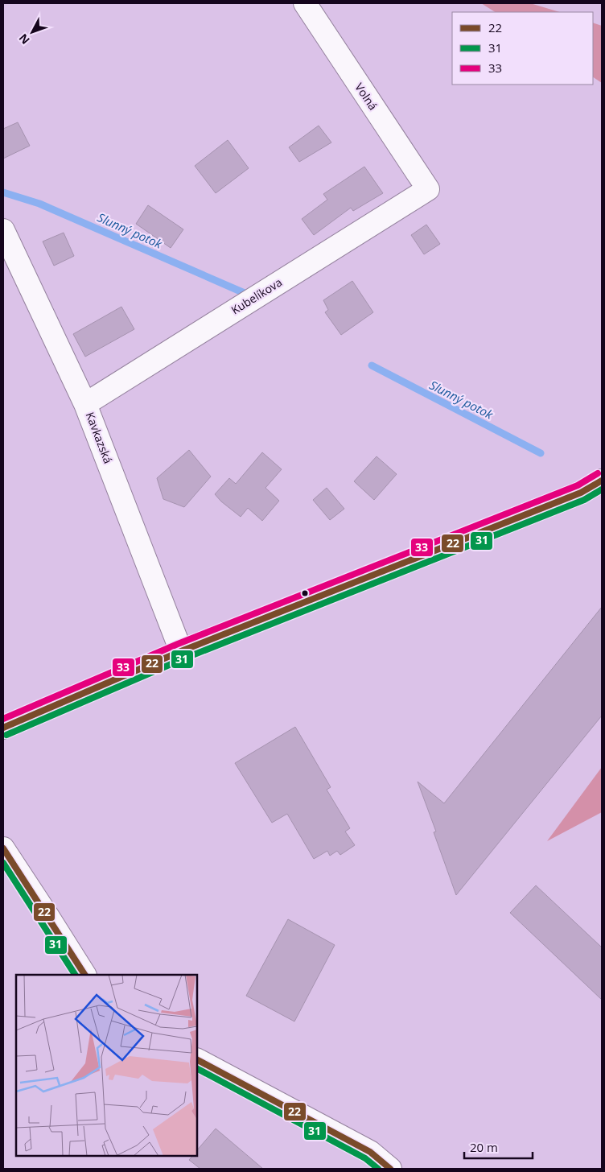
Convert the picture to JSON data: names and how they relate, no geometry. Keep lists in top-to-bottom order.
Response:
{
  "streets": {
    "street": ["Volná", "Kubelíkova", "Kavkazská"]
  },
  "crossings": [
    ["Volná", "Kubelíkova"],
    ["Kubelíkova", "Kavkazská"]
  ],
  "water": ["Slunný potok"],
  "lines": ["transit line 33", "transit line 22", "transit line 31"],
  "legend": ["22", "31", "33"],
  "scale_bar": "20 m",
  "north": "bottom left"
}
